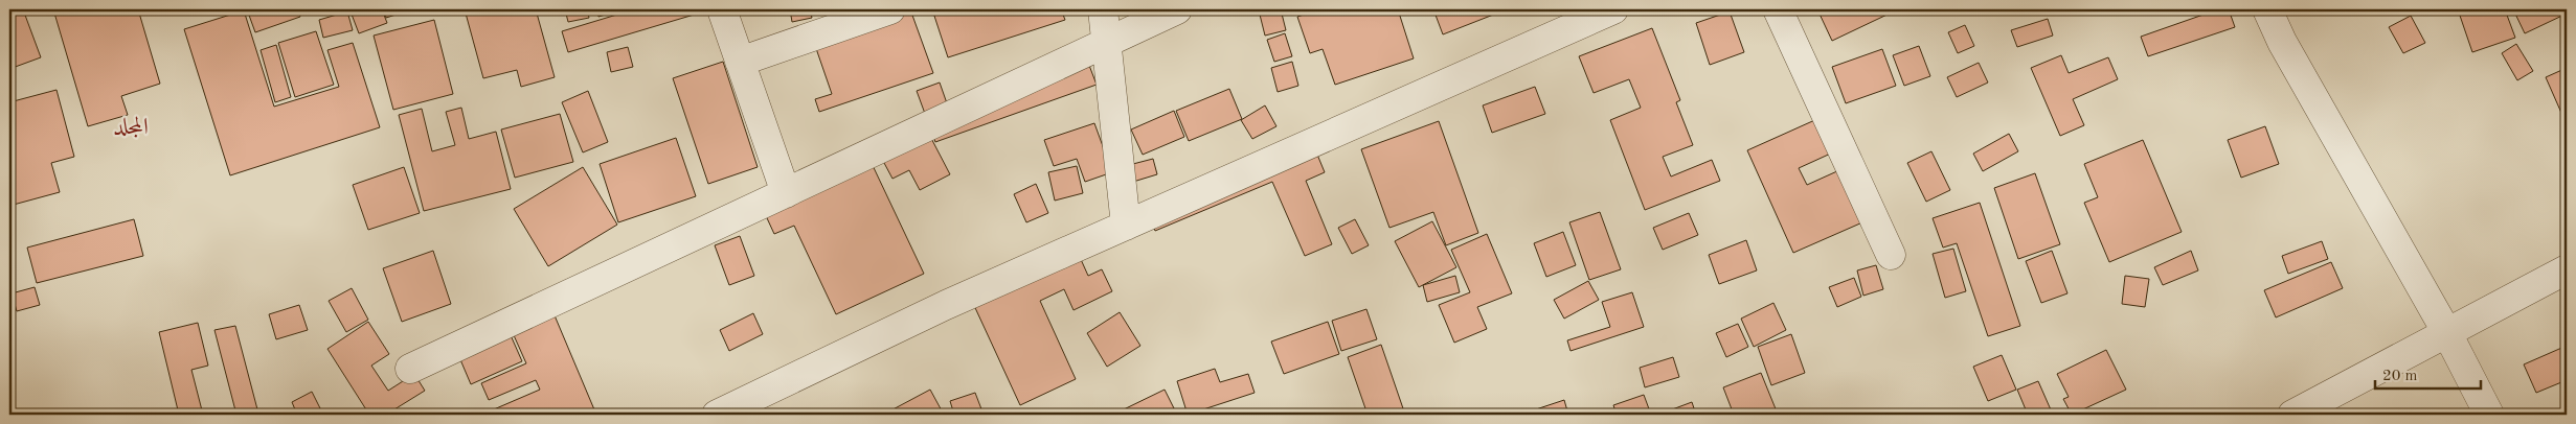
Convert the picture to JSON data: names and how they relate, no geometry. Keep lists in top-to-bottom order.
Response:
{
  "districts": ["المجلد"],
  "scale_bar": "20 m"
}
